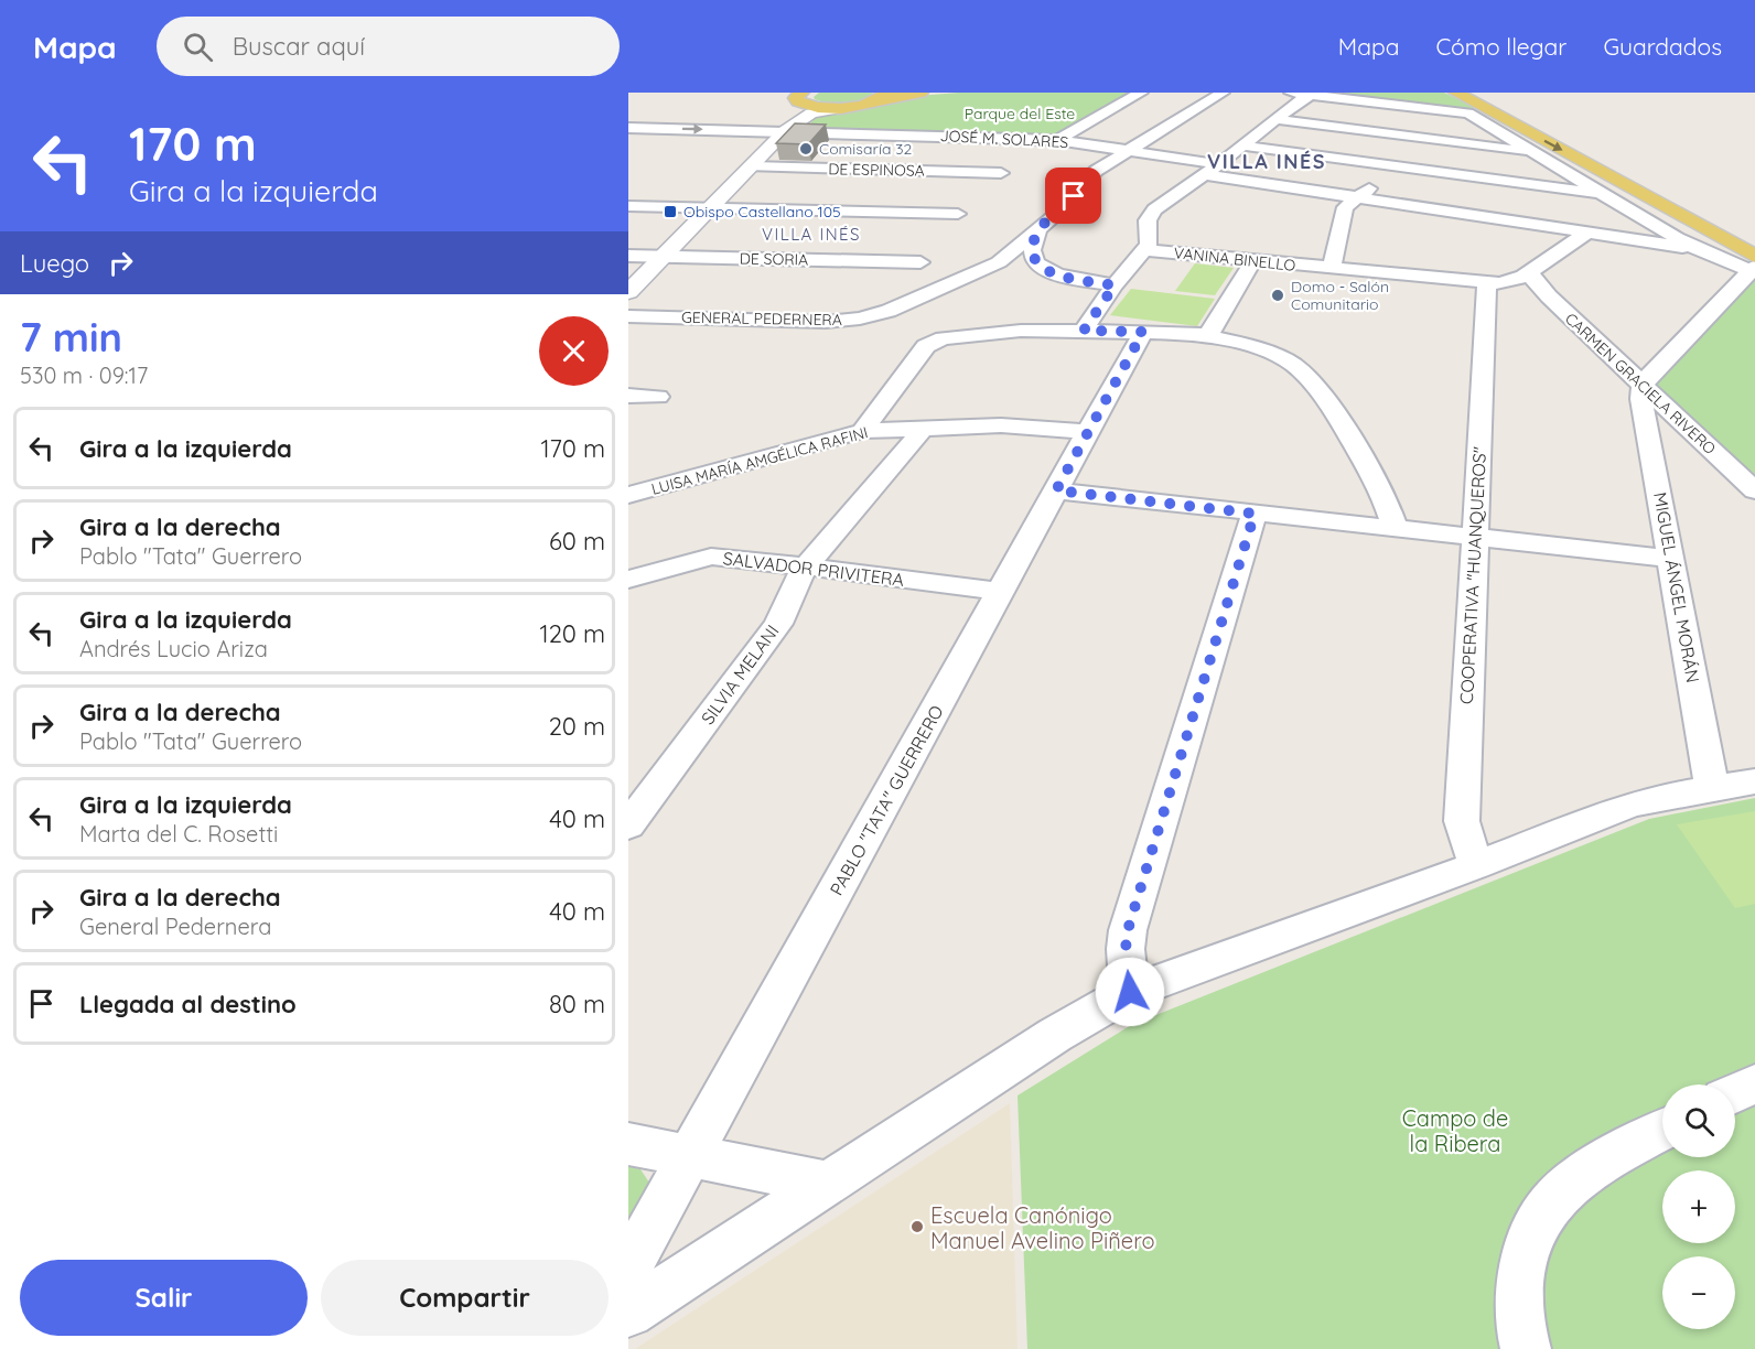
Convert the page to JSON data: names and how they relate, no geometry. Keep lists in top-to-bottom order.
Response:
{
  "streets": {
    "street": [
      "JOSÉ M. SOLARES",
      "DE ESPINOSA",
      "DE SORIA",
      "VANINA BINELLO",
      "GENERAL PEDERNERA",
      "CARMEN GRACIELA RIVERO",
      "LUISA MARÍA AMGÉLICA RAFINI",
      "SALVADOR PRIVITERA",
      "COOPERATIVA \"HUANQUEROS\"",
      "MIGUEL ÁNGEL MORÁN",
      "SILVIA MELANI",
      "PABLO \"TATA\" GUERRERO"
    ]
  },
  "crossings": [
    ["JOSÉ M. SOLARES", "GENERAL PEDERNERA"],
    ["VANINA BINELLO", "CARMEN GRACIELA RIVERO"],
    ["VANINA BINELLO", "COOPERATIVA \"HUANQUEROS\""],
    ["CARMEN GRACIELA RIVERO", "MIGUEL ÁNGEL MORÁN"],
    ["LUISA MARÍA AMGÉLICA RAFINI", "SILVIA MELANI"],
    ["LUISA MARÍA AMGÉLICA RAFINI", "PABLO \"TATA\" GUERRERO"],
    ["SALVADOR PRIVITERA", "SILVIA MELANI"],
    ["SALVADOR PRIVITERA", "PABLO \"TATA\" GUERRERO"]
  ],
  "districts": ["VILLA INÉS", "VILLA INÉS"],
  "parks": ["Parque del Este", "Campo de la Ribera"],
  "places": {
    "other": ["Comisaría 32", "Domo - Salón Comunitario", "Escuela Canónigo Manuel Avelino Piñero"],
    "transit": ["Obispo Castellano 105"]
  },
  "page": {
    "header": "Mapa",
    "search": "Buscar aquí",
    "nav": ["Mapa", "Cómo llegar", "Guardados"],
    "turn": ["170 m", "Gira a la izquierda"],
    "then": "Luego",
    "heading": ["7 min", "530 m · 09:17"],
    "list": [
      {
        "name": "Gira a la izquierda",
        "value": "170 m"
      },
      {
        "name": "Gira a la derecha",
        "note": "Pablo \"Tata\" Guerrero",
        "value": "60 m"
      },
      {
        "name": "Gira a la izquierda",
        "note": "Andrés Lucio Ariza",
        "value": "120 m"
      },
      {
        "name": "Gira a la derecha",
        "note": "Pablo \"Tata\" Guerrero",
        "value": "20 m"
      },
      {
        "name": "Gira a la izquierda",
        "note": "Marta del C. Rosetti",
        "value": "40 m"
      },
      {
        "name": "Gira a la derecha",
        "note": "General Pedernera",
        "value": "40 m"
      },
      {
        "name": "Llegada al destino",
        "value": "80 m"
      }
    ],
    "map_buttons": ["+", "−"],
    "buttons": ["Salir", "Compartir"]
  }
}
